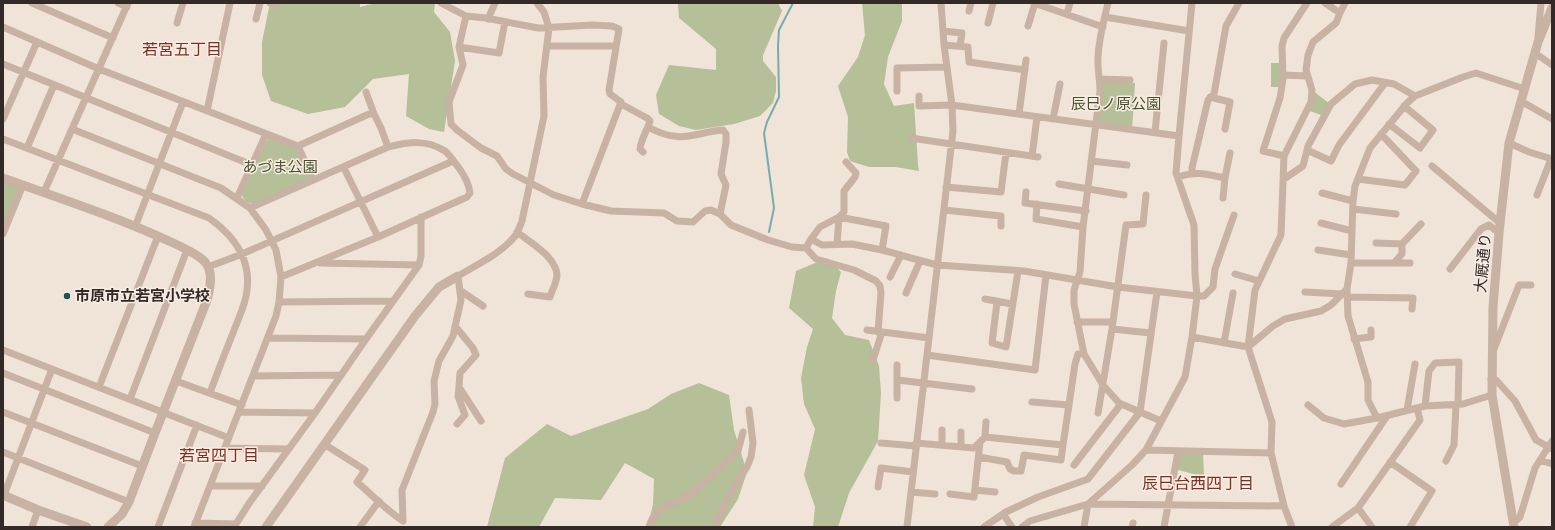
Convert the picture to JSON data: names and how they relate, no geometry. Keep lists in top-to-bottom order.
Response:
{
  "streets": {
    "street": ["大厩通り"]
  },
  "districts": ["若宮五丁目", "若宮四丁目", "辰巳台西四丁目"],
  "parks": ["辰巳ノ原公園", "あづま公園"],
  "places": ["市原市立若宮小学校"]
}
